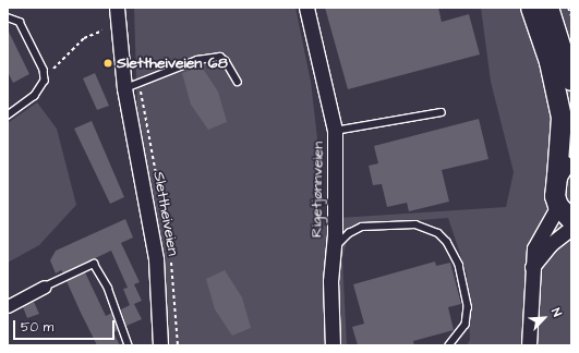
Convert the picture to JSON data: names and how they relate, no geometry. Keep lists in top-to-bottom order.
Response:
{
  "streets": {
    "street": ["Rigetjønnveien", "Slettheiveien"]
  },
  "places": ["Slettheiveien 68"],
  "scale_bar": "50 m",
  "north": "top right"
}
